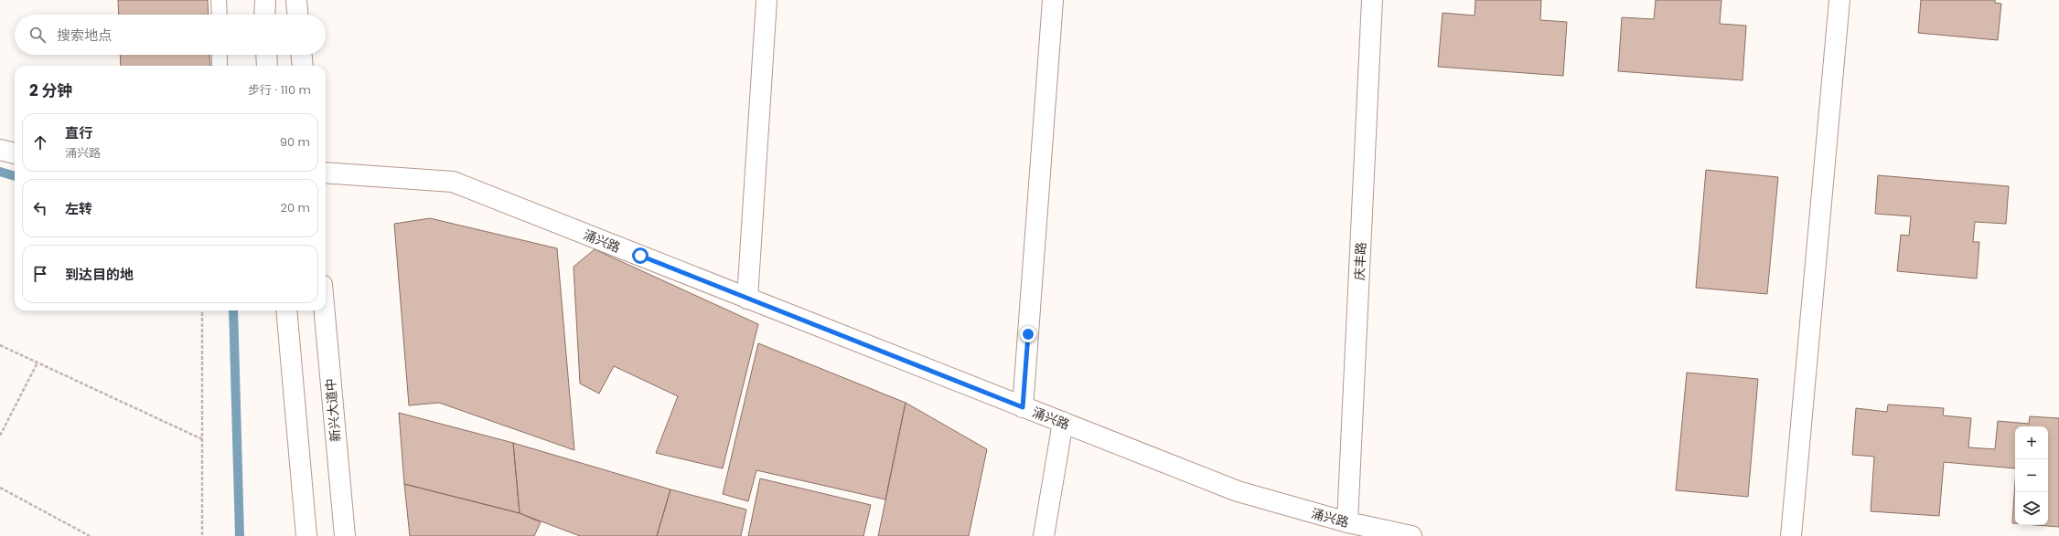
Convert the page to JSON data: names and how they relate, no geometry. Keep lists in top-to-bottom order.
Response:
{
  "streets": {
    "street": ["涌兴路", "庆丰路", "新兴大道中"]
  },
  "crossings": [
    ["涌兴路", "庆丰路"]
  ],
  "page": {
    "search": "搜索地点",
    "heading": ["2 分钟", "步行 · 110 m"],
    "list": [
      ["直行", "涌兴路", "90 m"],
      ["左转", "20 m"],
      "到达目的地"
    ],
    "map_buttons": ["+", "−"]
  }
}
